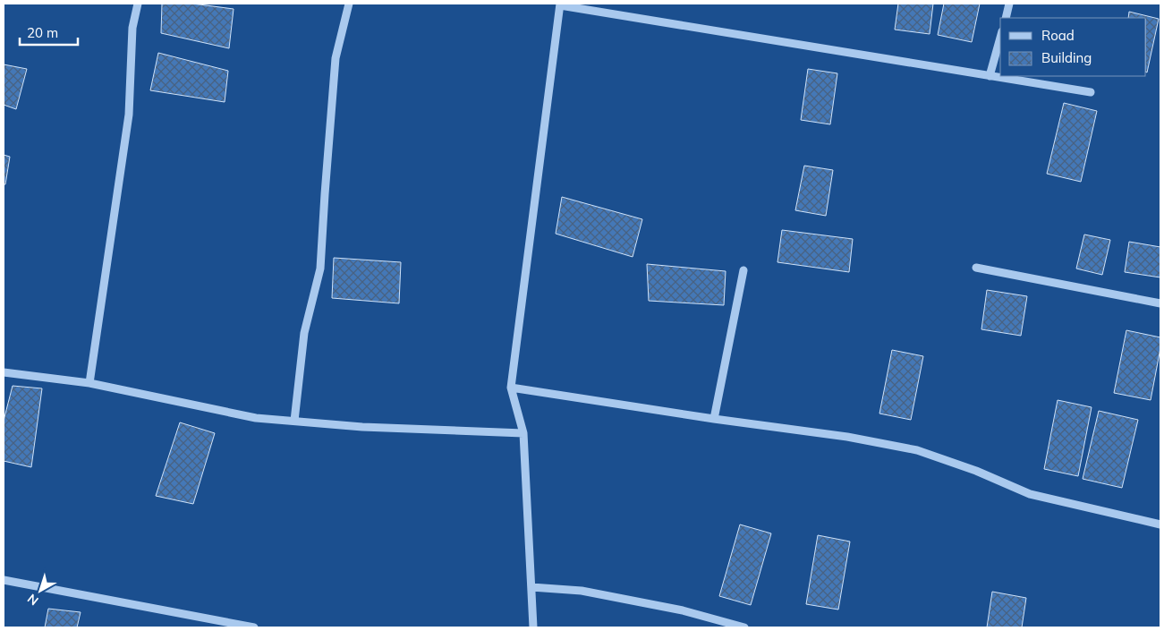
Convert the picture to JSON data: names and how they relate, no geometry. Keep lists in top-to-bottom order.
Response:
{
  "legend": ["Road", "Building"],
  "scale_bar": "20 m",
  "north": "bottom left"
}
